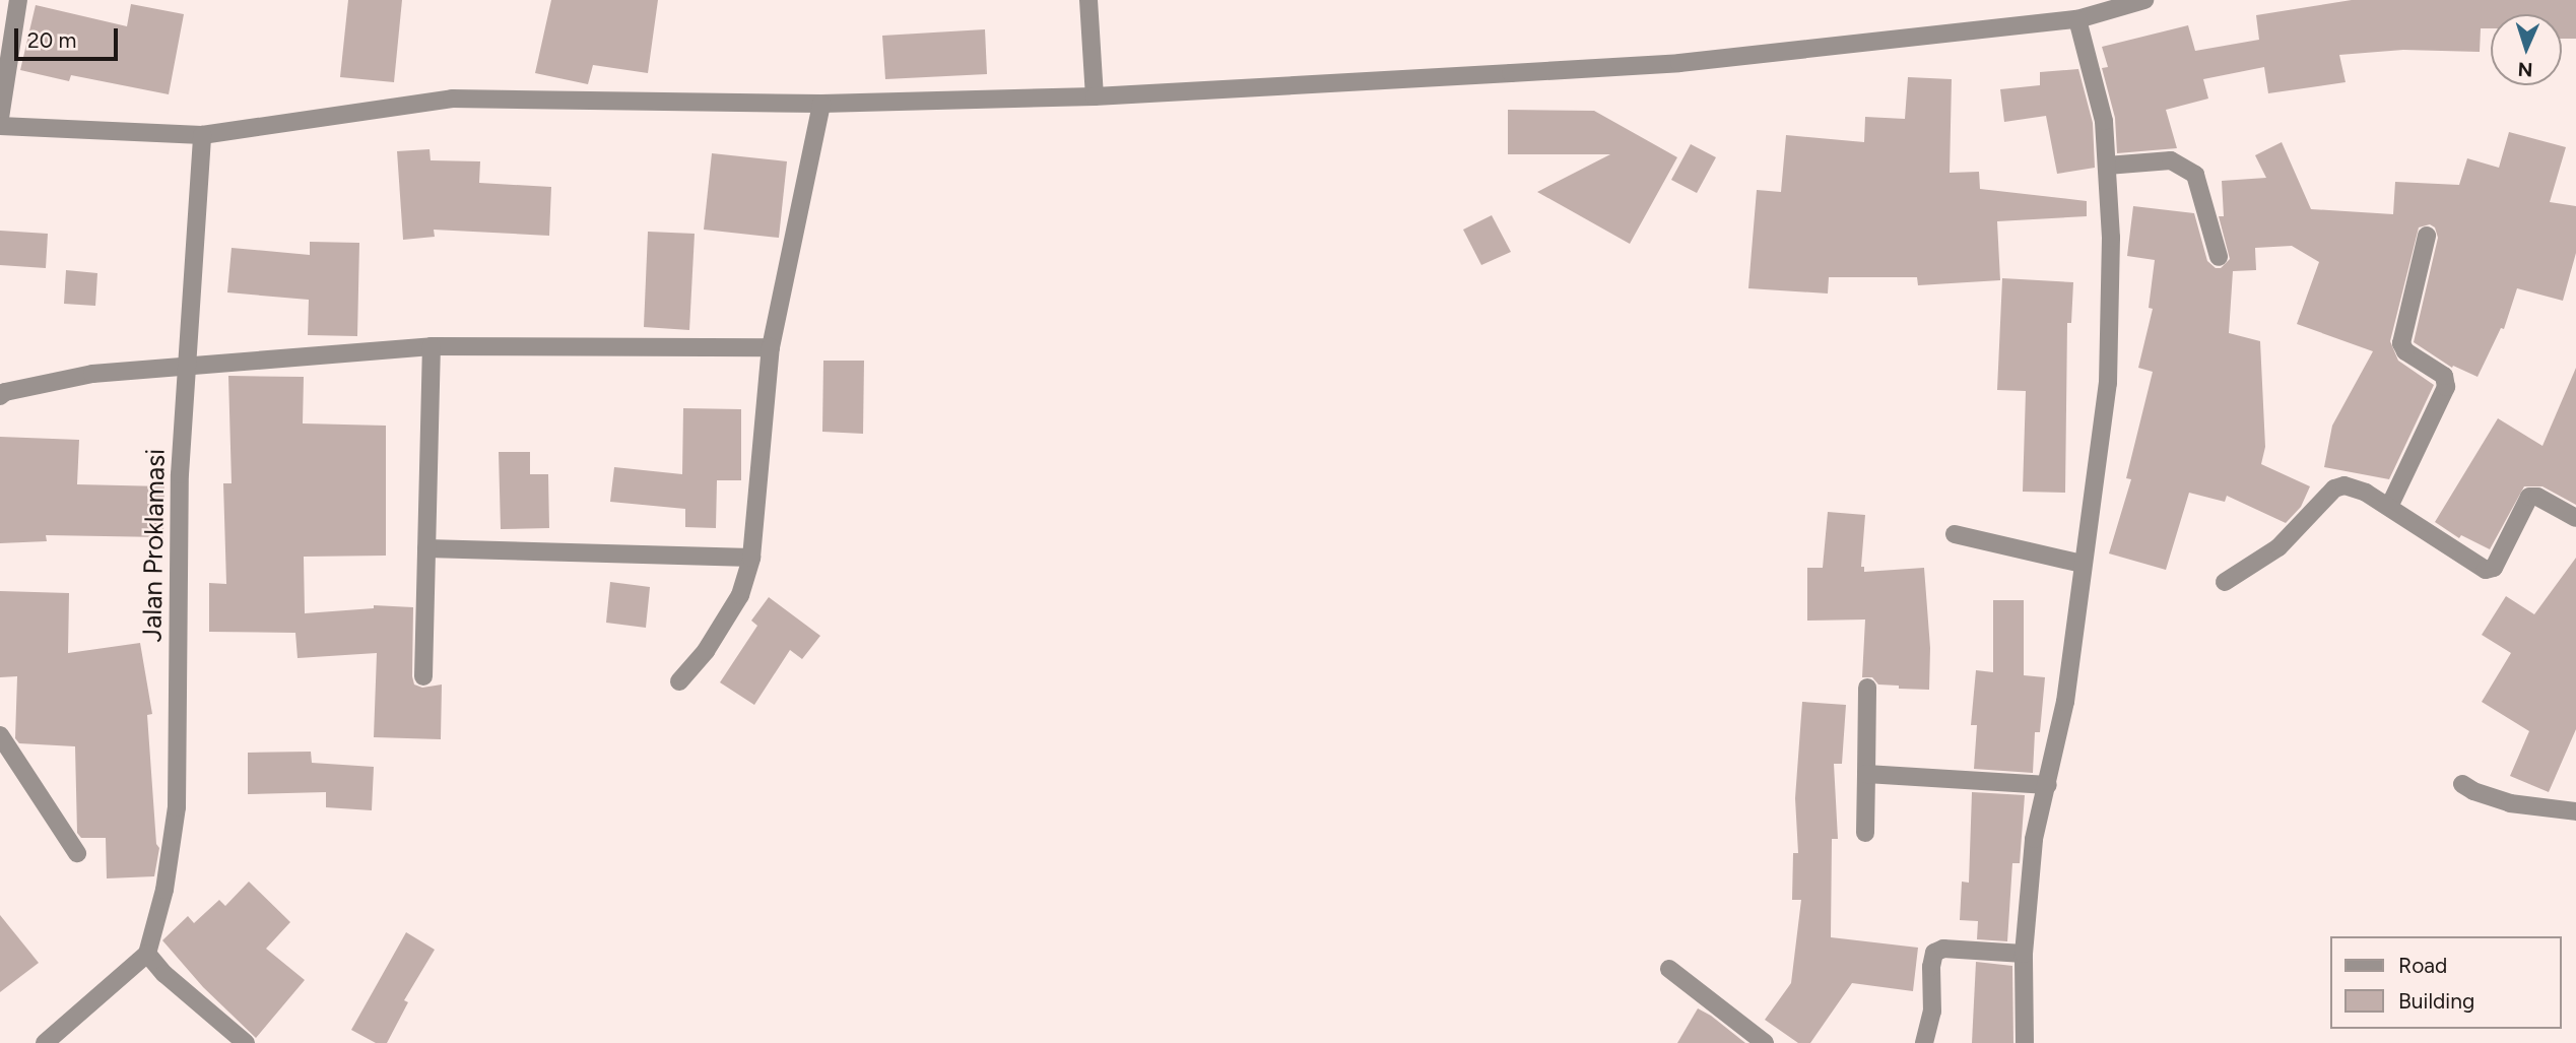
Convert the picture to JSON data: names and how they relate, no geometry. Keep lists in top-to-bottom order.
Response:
{
  "streets": {
    "street": ["Jalan Proklamasi"]
  },
  "legend": ["Road", "Building"],
  "scale_bar": "20 m",
  "north": "bottom"
}
